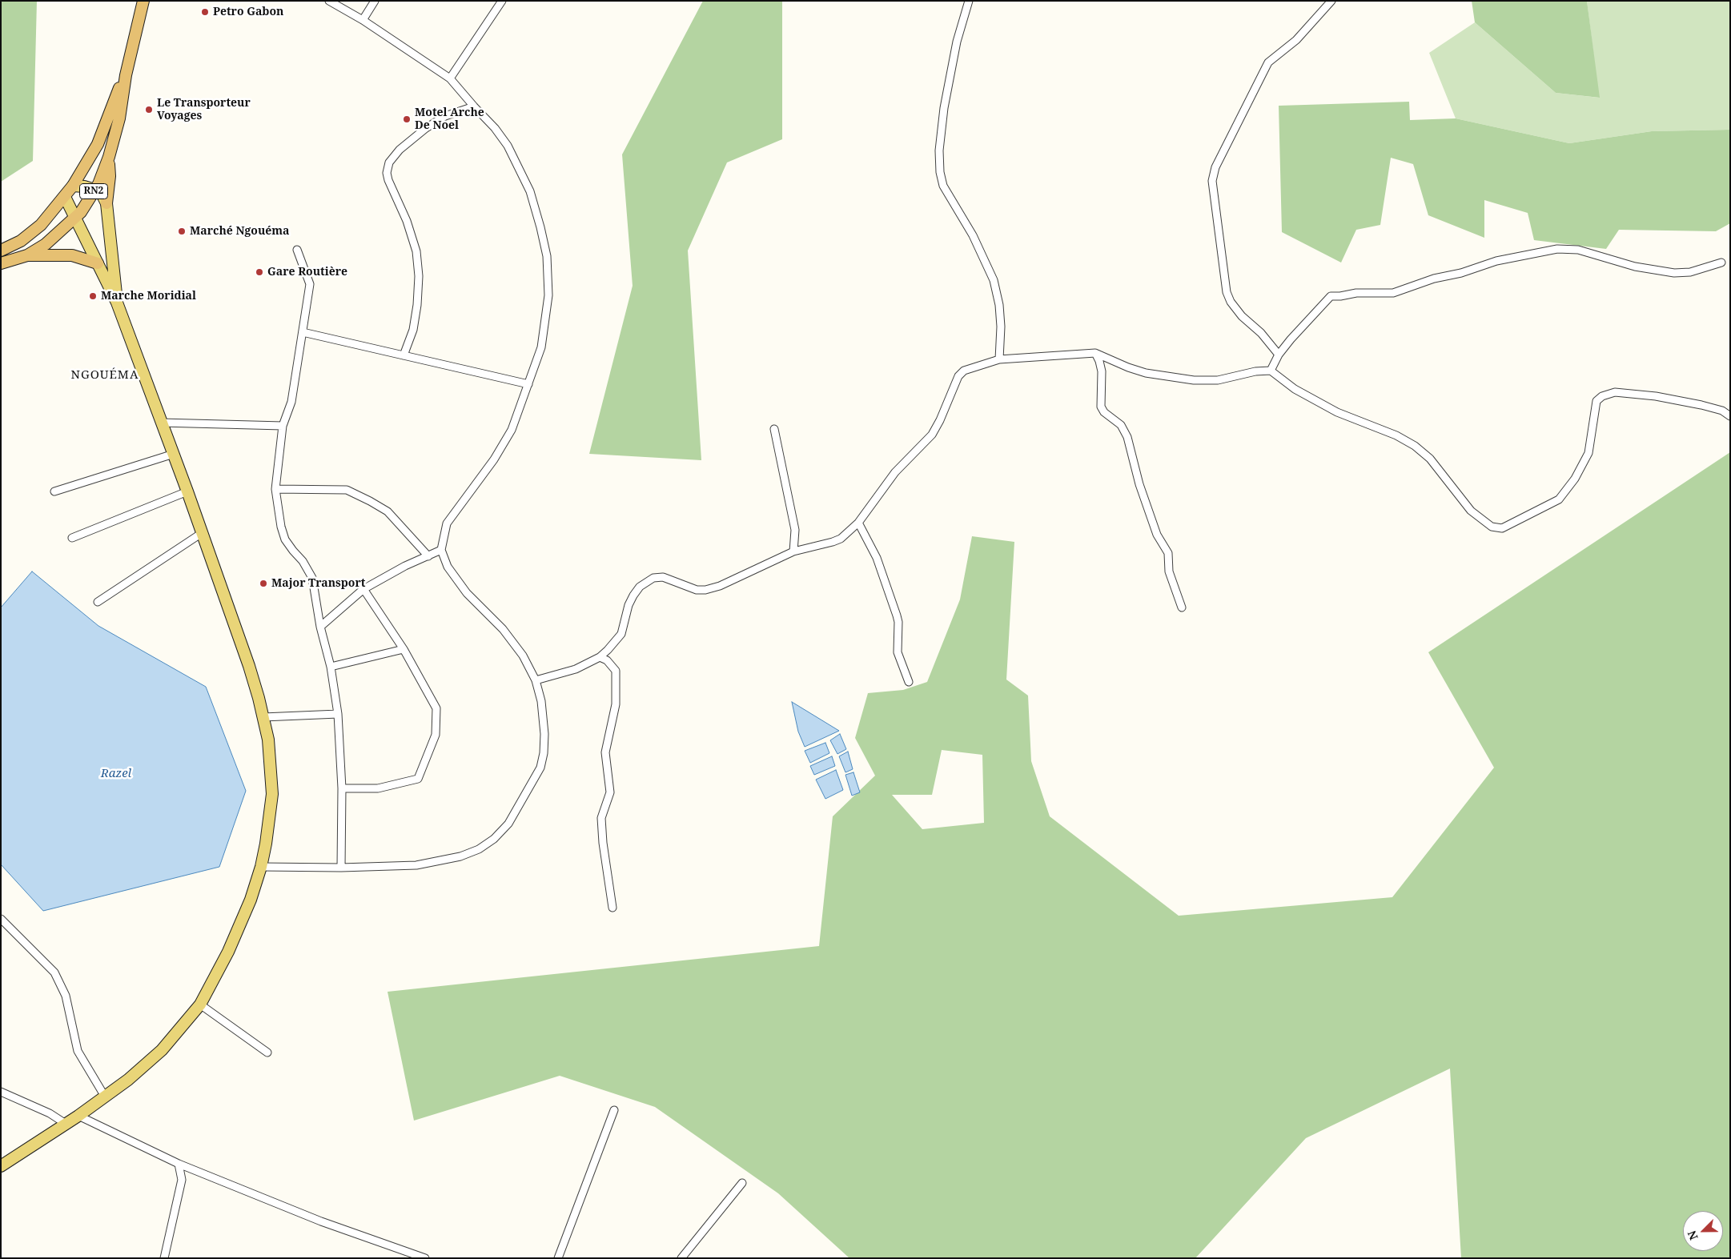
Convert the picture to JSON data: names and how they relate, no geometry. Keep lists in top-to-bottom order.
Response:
{
  "streets": {
    "highway": ["RN2"]
  },
  "districts": ["NGOUÉMA"],
  "water": ["Razel"],
  "places": [
    "Petro Gabon",
    "Le Transporteur Voyages",
    "Motel Arche De Noel",
    "Marché Ngouéma",
    "Gare Routière",
    "Marche Moridial",
    "Major Transport"
  ],
  "north": "bottom left"
}
